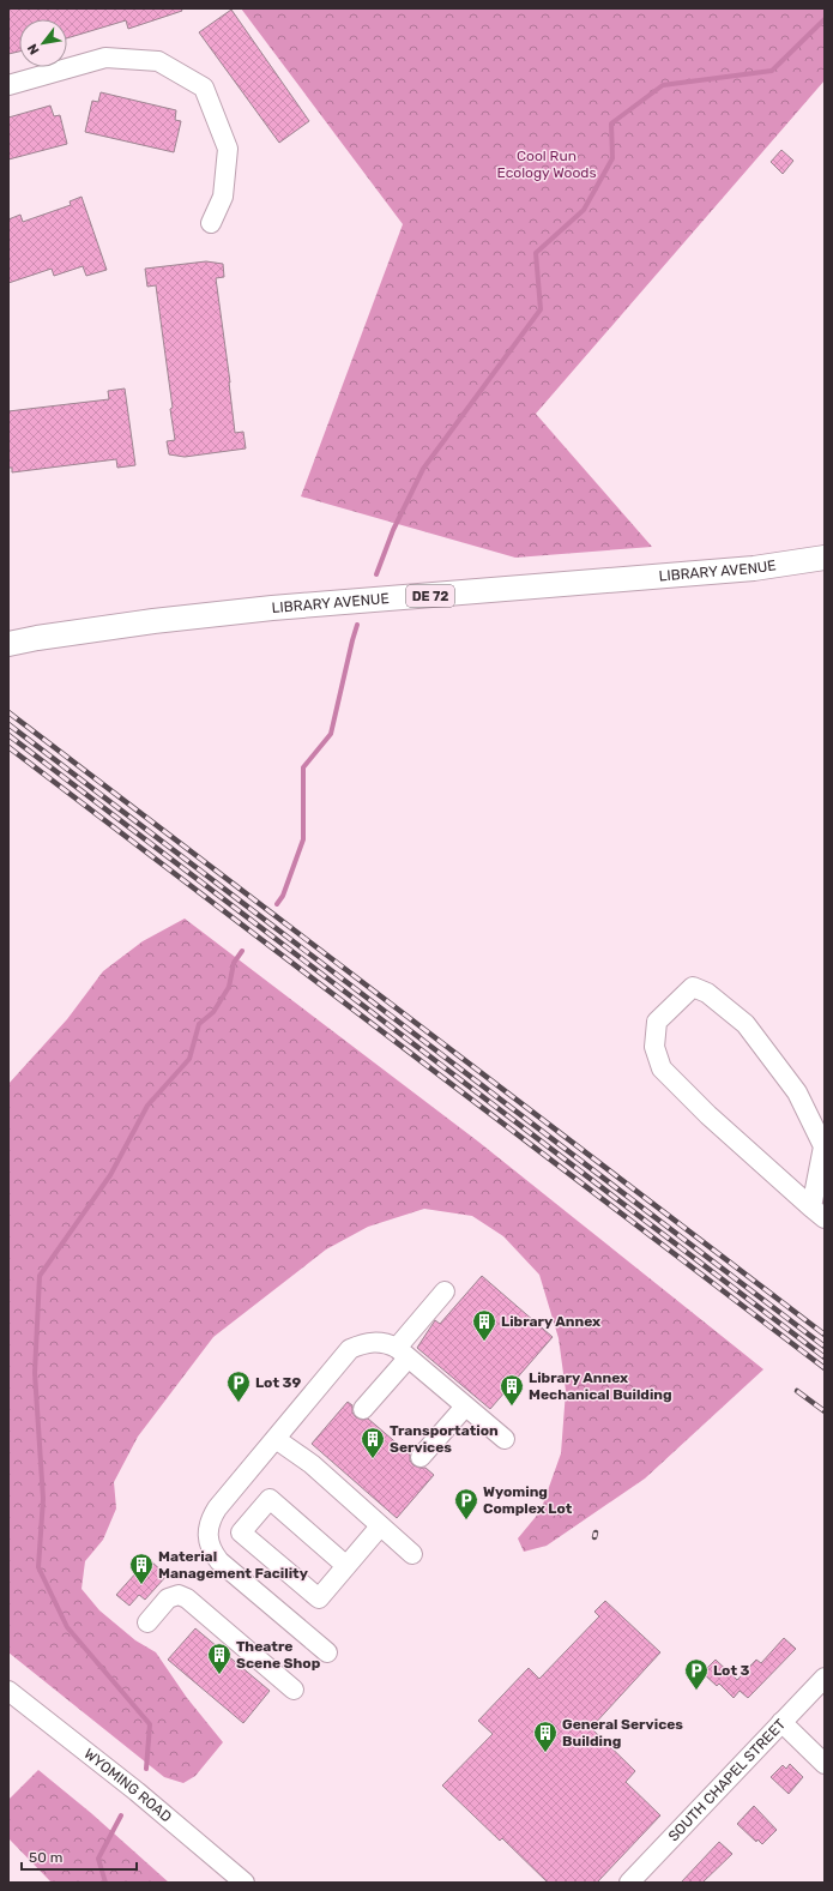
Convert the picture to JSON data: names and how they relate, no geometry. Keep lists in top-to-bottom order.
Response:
{
  "streets": {
    "main road": ["LIBRARY AVENUE", "DE 72"],
    "street": ["SOUTH CHAPEL STREET", "WYOMING ROAD"]
  },
  "parks": ["Cool Run Ecology Woods"],
  "places": {
    "building": [
      "Library Annex",
      "Library Annex Mechanical Building",
      "Transportation Services",
      "Material Management Facility",
      "Theatre Scene Shop",
      "General Services Building"
    ],
    "parking": ["Lot 39", "Wyoming Complex Lot", "Lot 3"]
  },
  "scale_bar": "50 m",
  "north": "bottom left"
}
